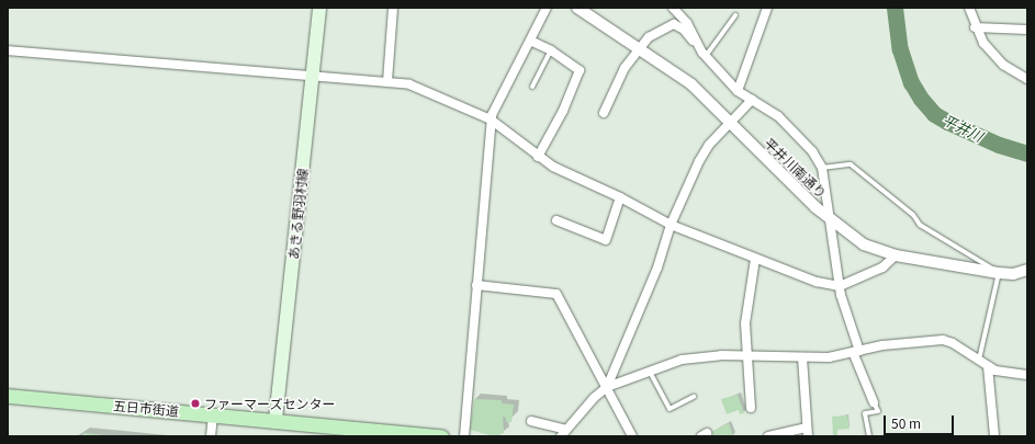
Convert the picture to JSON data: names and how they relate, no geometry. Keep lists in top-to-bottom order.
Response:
{
  "streets": {
    "main road": ["あきる野羽村線", "五日市街道"],
    "street": ["平井川南通り"]
  },
  "crossings": [
    ["あきる野羽村線", "五日市街道"]
  ],
  "water": ["平井川"],
  "places": ["ファーマーズセンター"],
  "scale_bar": "50 m"
}
